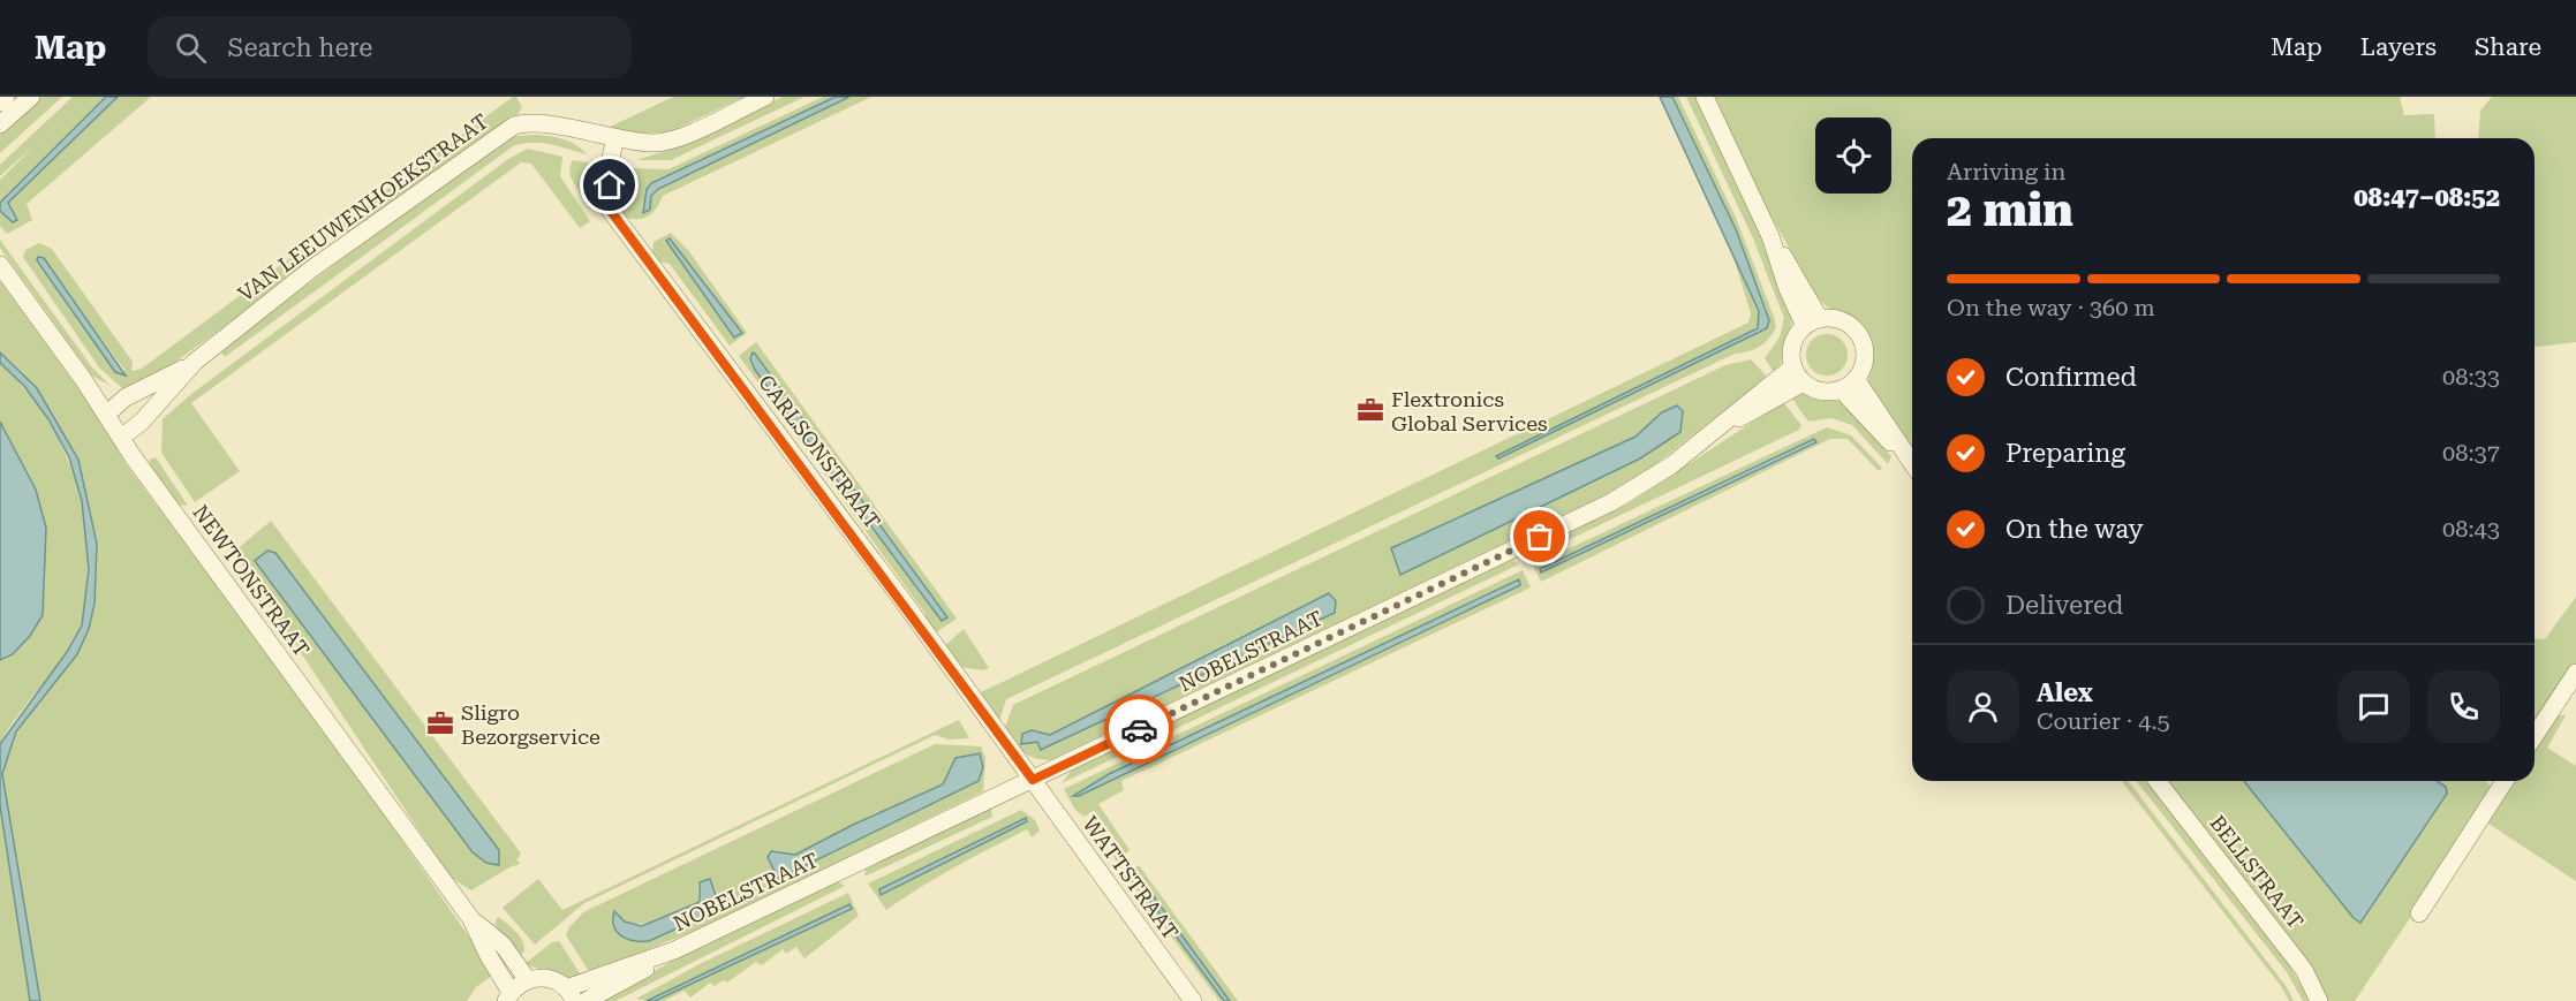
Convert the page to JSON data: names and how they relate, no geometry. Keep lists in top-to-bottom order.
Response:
{
  "streets": {
    "street": [
      "VAN LEEUWENHOEKSTRAAT",
      "CARLSONSTRAAT",
      "NEWTONSTRAAT",
      "NOBELSTRAAT",
      "BELLSTRAAT",
      "WATTSTRAAT"
    ]
  },
  "crossings": [
    ["VAN LEEUWENHOEKSTRAAT", "CARLSONSTRAAT"],
    ["VAN LEEUWENHOEKSTRAAT", "NEWTONSTRAAT"],
    ["CARLSONSTRAAT", "NOBELSTRAAT"],
    ["CARLSONSTRAAT", "WATTSTRAAT"],
    ["NOBELSTRAAT", "WATTSTRAAT"]
  ],
  "places": {
    "office": ["Flextronics Global Services", "Sligro Bezorgservice"]
  },
  "page": {
    "header": "Map",
    "search": "Search here",
    "nav": ["Map", "Layers", "Share"],
    "heading": ["2 min", "Arriving in", "08:47–08:52"],
    "panel": ["Alex", "Courier · 4.5"],
    "bar": "On the way · 360 m",
    "list": [
      ["Confirmed", "08:33"],
      ["Preparing", "08:37"],
      ["On the way", "08:43"],
      "Delivered"
    ]
  }
}
